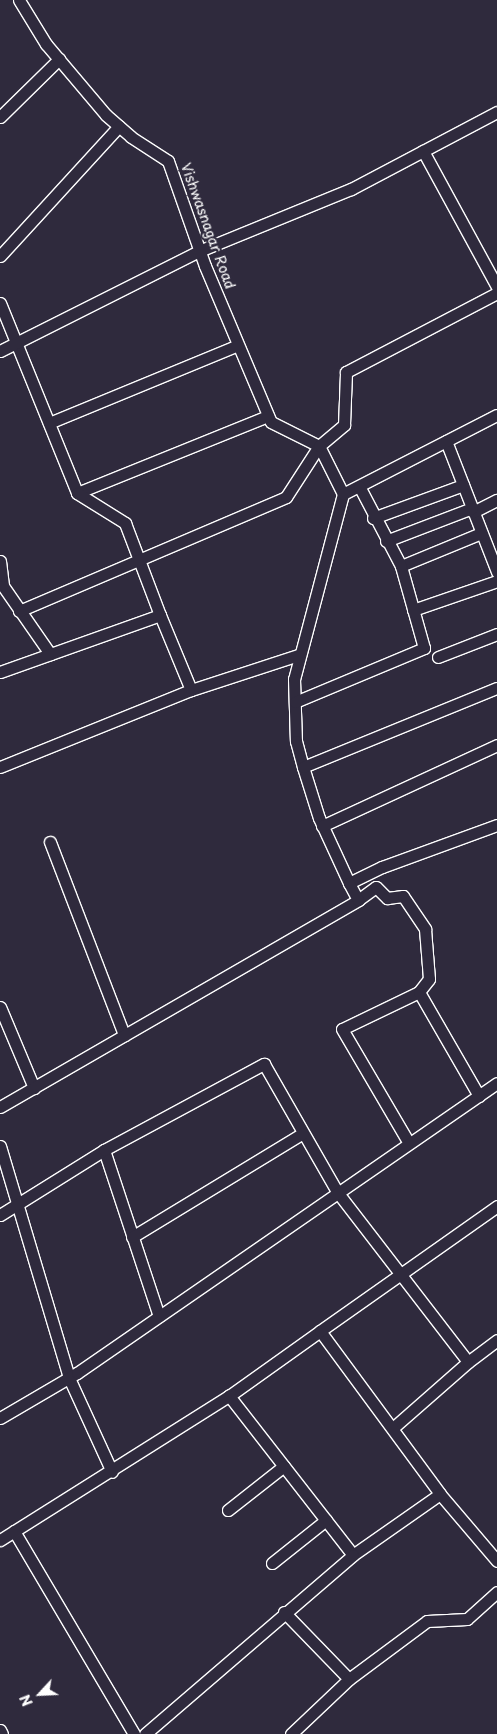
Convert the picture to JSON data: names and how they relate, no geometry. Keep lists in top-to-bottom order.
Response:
{
  "streets": {
    "street": ["Vishwasnagar Road"]
  },
  "north": "bottom left"
}
